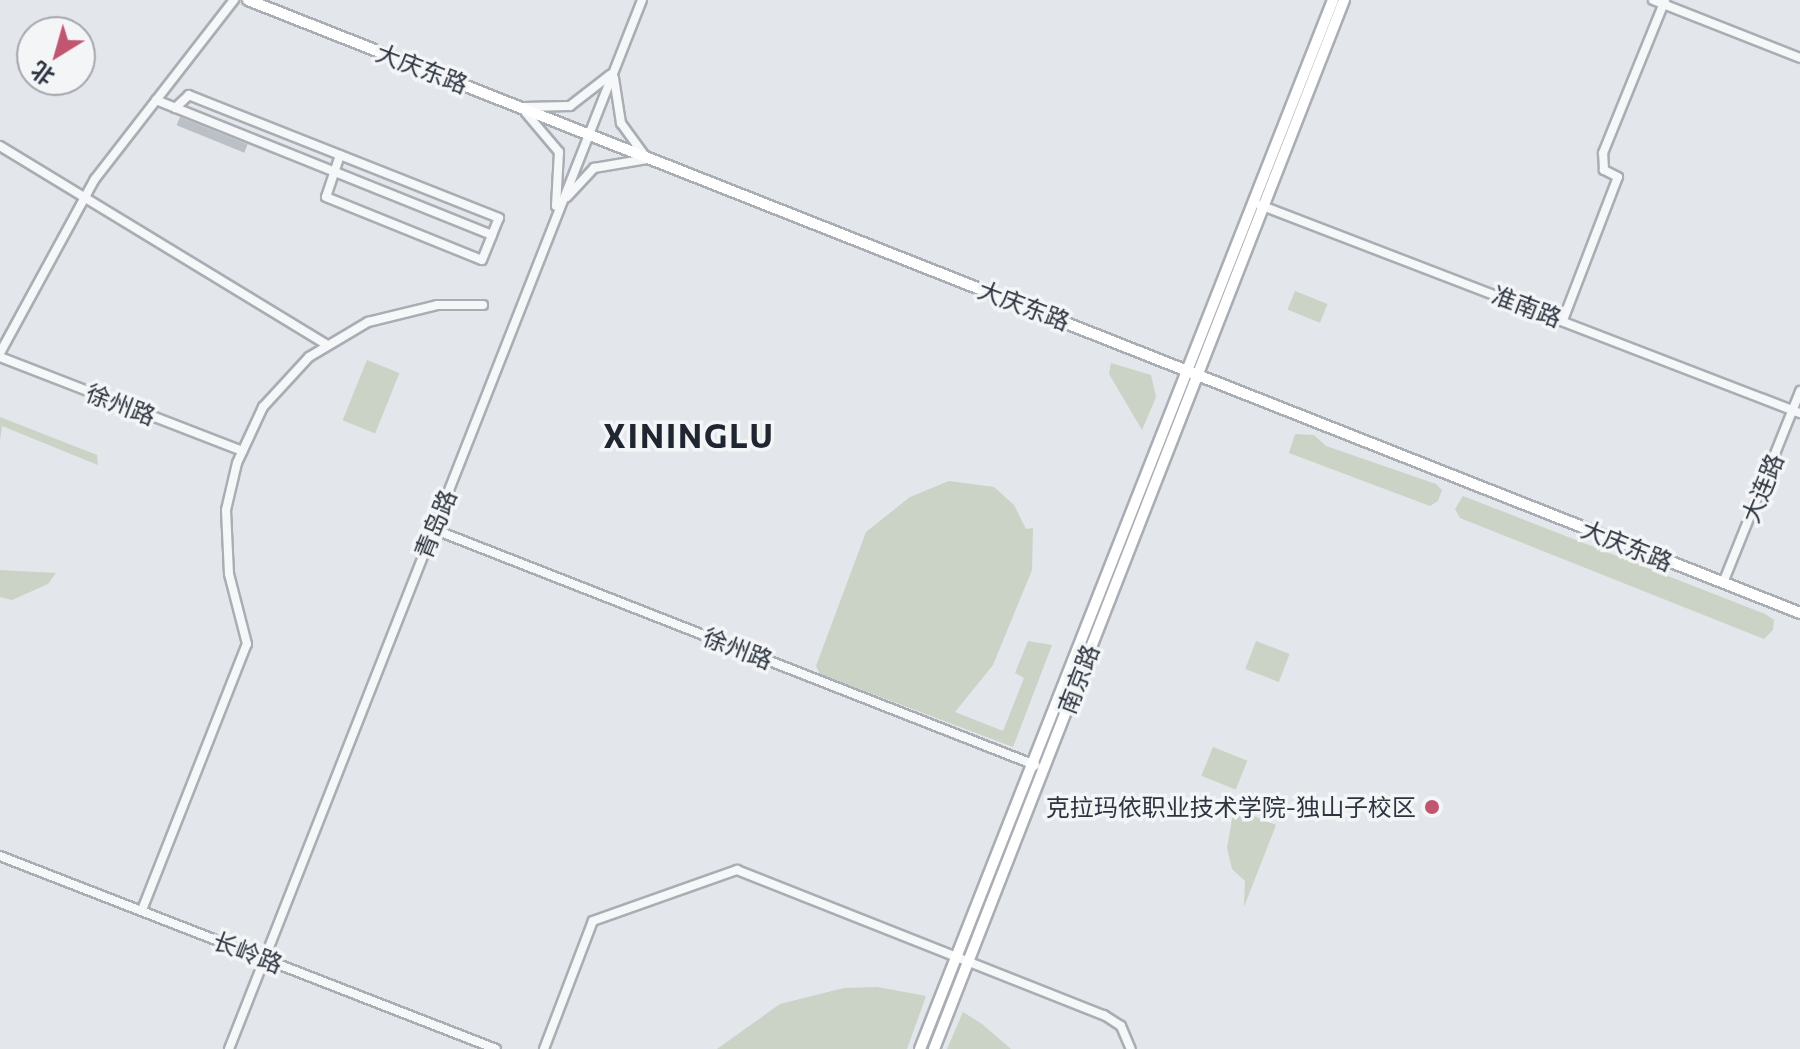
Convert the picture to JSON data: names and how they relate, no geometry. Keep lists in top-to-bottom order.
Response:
{
  "streets": {
    "main road": ["大庆东路", "南京路"],
    "street": [
      "准南路",
      "徐州路",
      "大连路",
      "青岛路",
      "长岭路"
    ]
  },
  "crossings": [
    ["大庆东路", "大连路"],
    ["大庆东路", "青岛路"],
    ["大庆东路", "南京路"],
    ["准南路", "大连路"],
    ["准南路", "南京路"],
    ["徐州路", "青岛路"],
    ["徐州路", "南京路"],
    ["青岛路", "长岭路"]
  ],
  "districts": ["XININGLU"],
  "places": ["克拉玛依职业技术学院-独山子校区"],
  "north": "bottom left"
}
